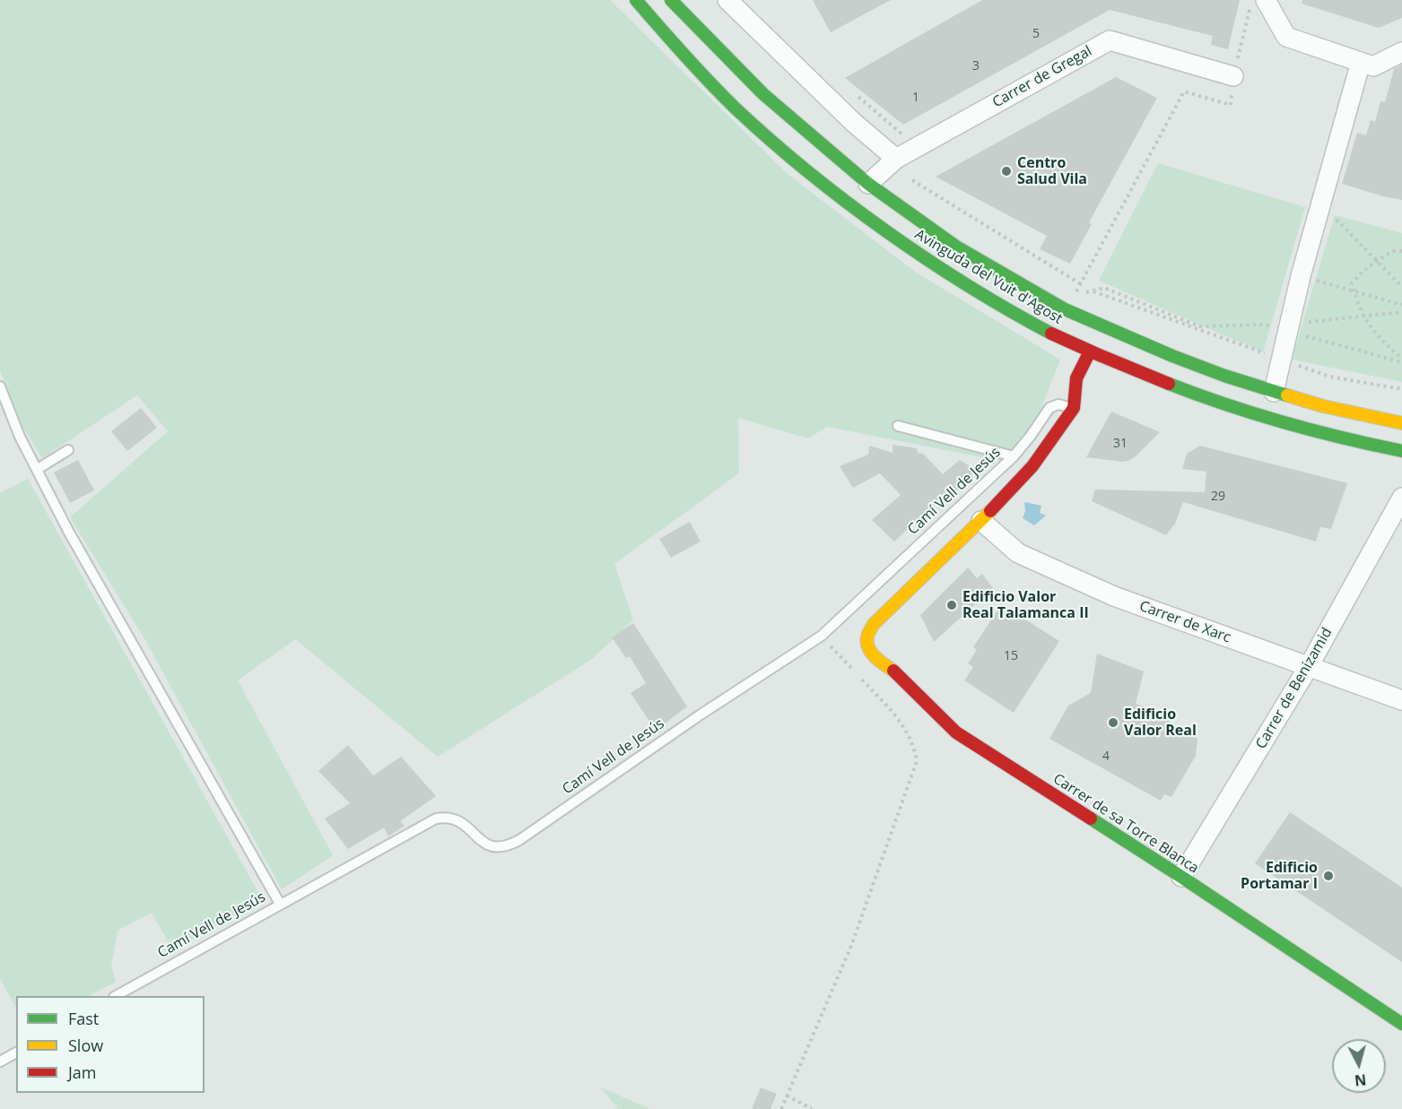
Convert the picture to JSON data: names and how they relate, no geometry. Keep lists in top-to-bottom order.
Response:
{
  "streets": {
    "street": [
      "Carrer de Gregal",
      "Avinguda del Vuit d'Agost",
      "Carrer de Xarc",
      "Carrer de Benizamid",
      "Carrer de sa Torre Blanca"
    ],
    "lane": ["Camí Vell de Jesús"]
  },
  "crossings": [
    ["Carrer de Gregal", "Avinguda del Vuit d'Agost"],
    ["Carrer de Xarc", "Carrer de Benizamid"],
    ["Carrer de Xarc", "Carrer de sa Torre Blanca"],
    ["Carrer de Benizamid", "Carrer de sa Torre Blanca"]
  ],
  "places": [
    "Centro Salud Vila",
    "Edificio Valor Real Talamanca II",
    "Edificio Valor Real",
    "Edificio Portamar I"
  ],
  "house_numbers": [
    "5",
    "3",
    "1",
    "31",
    "29",
    "15",
    "4"
  ],
  "legend": ["Fast", "Slow", "Jam"],
  "north": "bottom"
}
